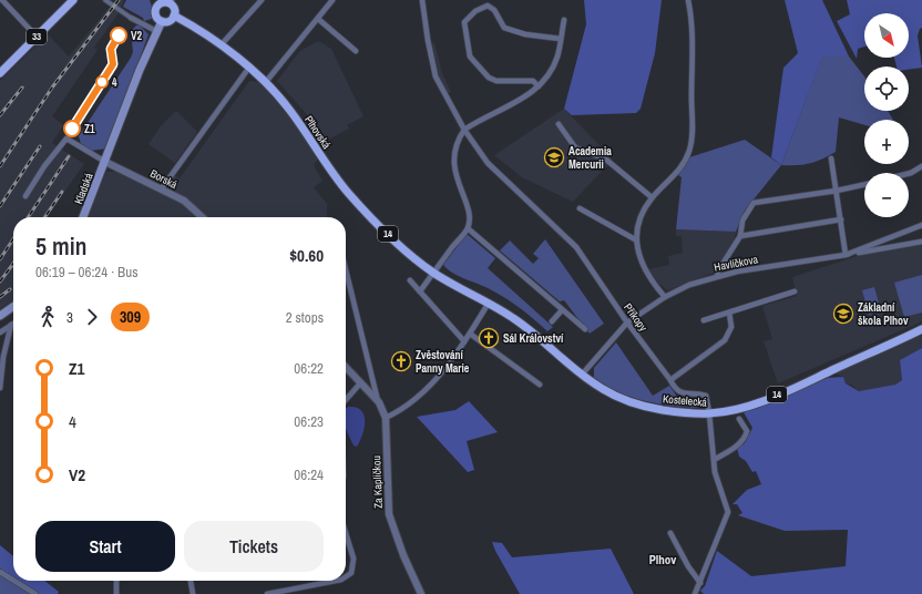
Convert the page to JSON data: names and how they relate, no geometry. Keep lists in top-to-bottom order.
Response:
{
  "streets": {
    "main road": [
      "33",
      "Plhovská",
      "Kladská",
      "14",
      "Kostelecká"
    ],
    "street": [
      "Borská",
      "Havlíčkova",
      "Příkopy",
      "Za Kapličkou"
    ]
  },
  "crossings": [
    ["Plhovská", "Kladská"],
    ["Plhovská", "14"],
    ["Borská", "Kladská"],
    ["14", "Kostelecká"],
    ["Havlíčkova", "Příkopy"],
    ["Havlíčkova", "Kostelecká"],
    ["Příkopy", "Kostelecká"]
  ],
  "districts": ["Plhov"],
  "places": {
    "other": ["V2", "4", "Z1"],
    "school or university": ["Academia Mercurii", "Základní škola Plhov"],
    "church": ["Sál Království", "Zvěstování Panny Marie"]
  },
  "lines": ["bus line 309"],
  "north": "bottom right",
  "page": {
    "map_buttons": ["+", "−"],
    "heading": ["5 min", "06:19 – 06:24 · Bus", "$0.60"],
    "legs": ["3", "309", "2 stops"],
    "list": [
      {
        "name": "Z1",
        "value": "06:22"
      },
      {
        "name": "4",
        "value": "06:23"
      },
      {
        "name": "V2",
        "value": "06:24"
      }
    ],
    "buttons": ["Start", "Tickets"]
  }
}
